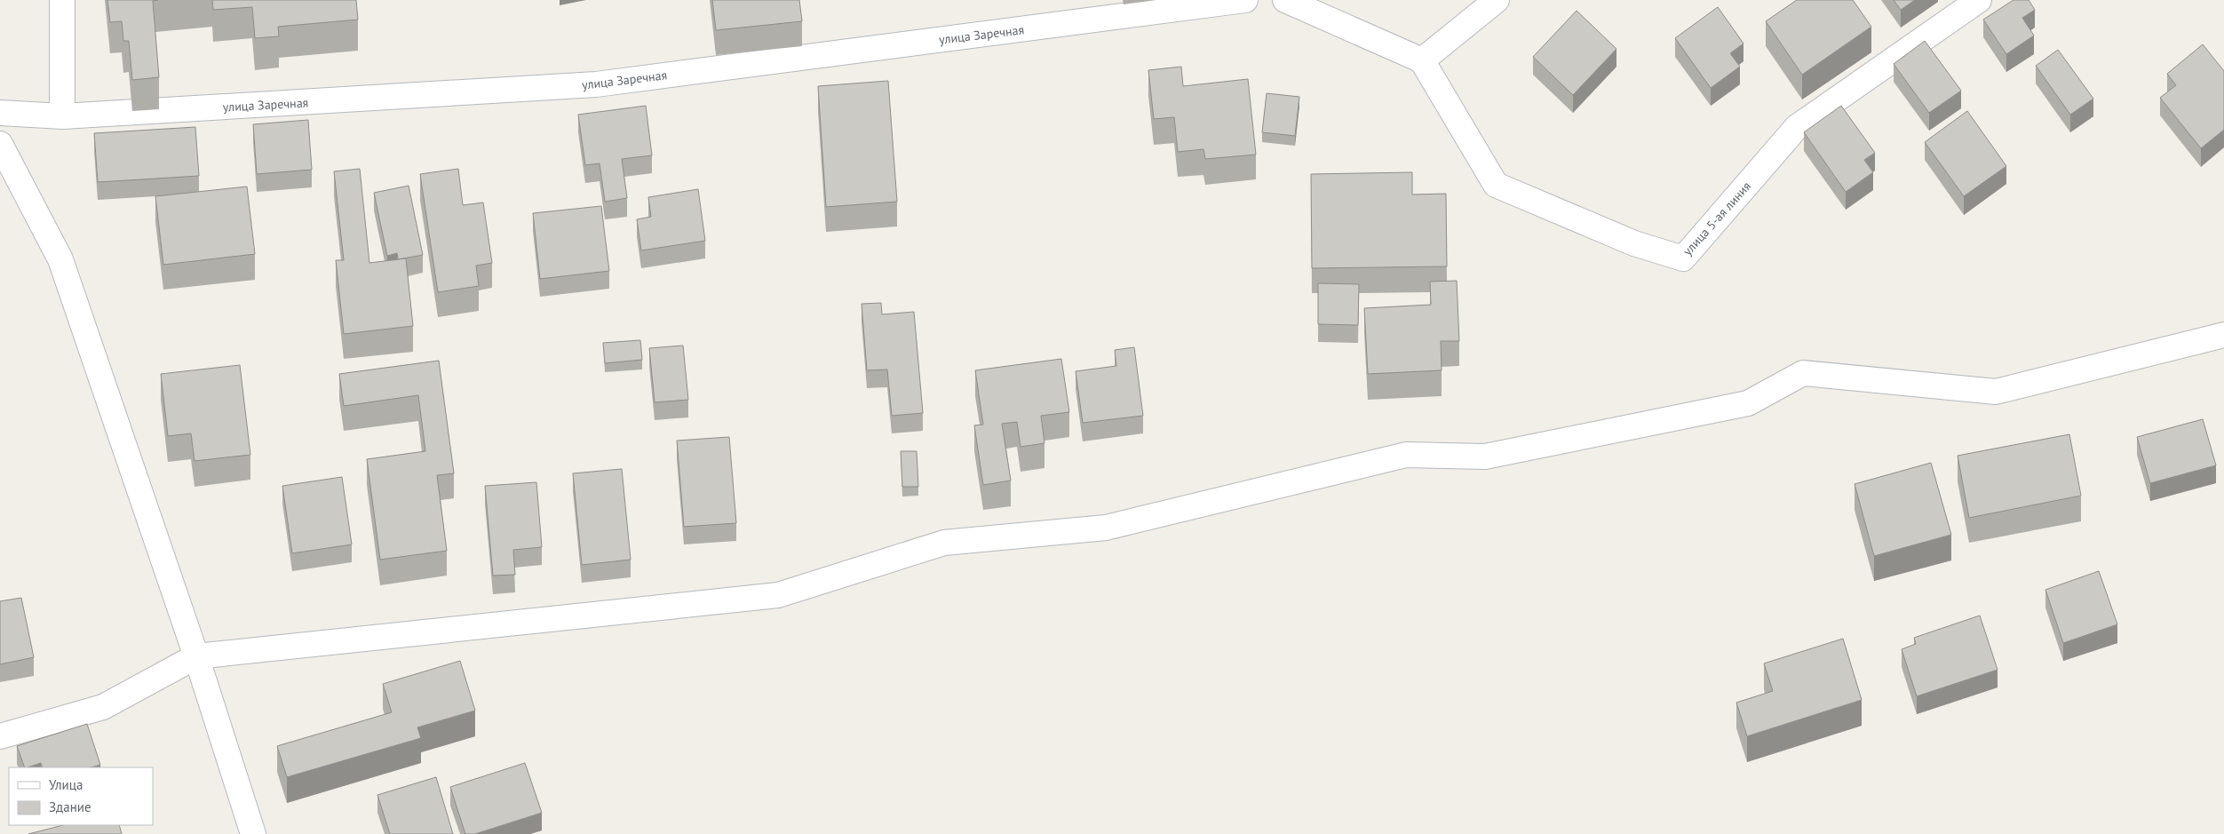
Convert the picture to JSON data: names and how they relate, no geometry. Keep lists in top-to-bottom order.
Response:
{
  "streets": {
    "street": ["улица Заречная", "улица 5-ая линия"]
  },
  "legend": ["Улица", "Здание"]
}
